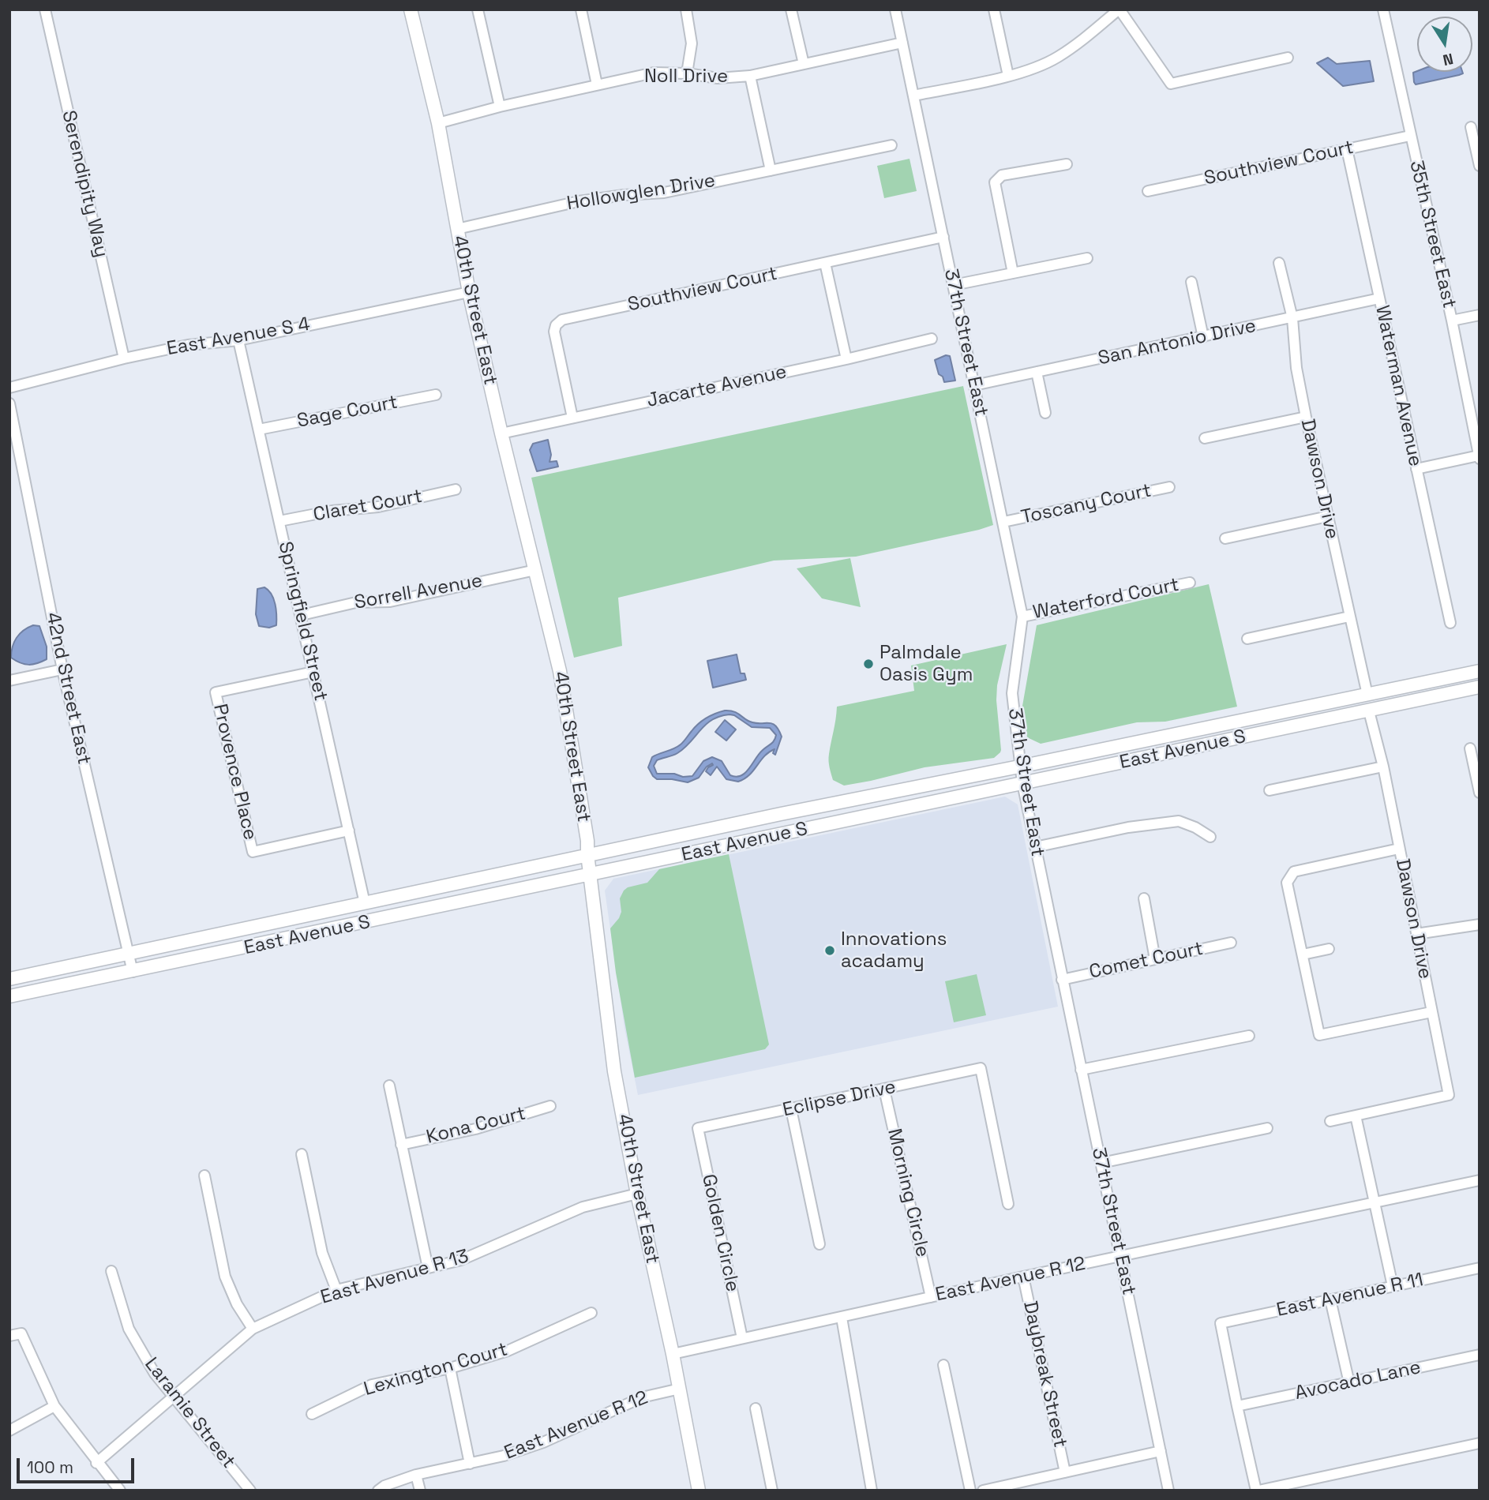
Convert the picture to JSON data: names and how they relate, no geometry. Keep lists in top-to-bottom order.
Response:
{
  "streets": {
    "main road": ["40th Street East", "East Avenue S"],
    "street": [
      "Noll Drive",
      "Southview Court",
      "Serendipity Way",
      "Hollowglen Drive",
      "35th Street East",
      "East Avenue S 4",
      "37th Street East",
      "San Antonio Drive",
      "Waterman Avenue",
      "Jacarte Avenue",
      "Sage Court",
      "Dawson Drive",
      "Toscany Court",
      "Claret Court",
      "Sorrell Avenue",
      "Waterford Court",
      "Springfield Street",
      "42nd Street East",
      "Provence Place",
      "Comet Court",
      "Eclipse Drive",
      "Kona Court",
      "Morning Circle",
      "Golden Circle",
      "East Avenue R 13",
      "East Avenue R 12",
      "East Avenue R 11",
      "Lexington Court",
      "Daybreak Street",
      "Avocado Lane",
      "Laramie Street"
    ]
  },
  "crossings": [
    ["Noll Drive", "40th Street East"],
    ["Noll Drive", "37th Street East"],
    ["Southview Court", "35th Street East"],
    ["Southview Court", "37th Street East"],
    ["Southview Court", "Waterman Avenue"],
    ["Southview Court", "Jacarte Avenue"],
    ["Serendipity Way", "East Avenue S 4"],
    ["Hollowglen Drive", "40th Street East"],
    ["40th Street East", "East Avenue S 4"],
    ["40th Street East", "Jacarte Avenue"],
    ["40th Street East", "Sorrell Avenue"],
    ["40th Street East", "East Avenue S"],
    ["40th Street East", "East Avenue R 13"],
    ["40th Street East", "East Avenue R 12"],
    ["East Avenue S 4", "Springfield Street"],
    ["37th Street East", "San Antonio Drive"],
    ["37th Street East", "Toscany Court"],
    ["37th Street East", "Waterford Court"],
    ["37th Street East", "East Avenue S"],
    ["37th Street East", "Comet Court"],
    ["37th Street East", "East Avenue R 12"],
    ["San Antonio Drive", "Waterman Avenue"],
    ["San Antonio Drive", "Dawson Drive"],
    ["Sage Court", "Springfield Street"],
    ["Dawson Drive", "East Avenue S"],
    ["Claret Court", "Springfield Street"],
    ["Sorrell Avenue", "Springfield Street"],
    ["Springfield Street", "East Avenue S"],
    ["Springfield Street", "Provence Place"],
    ["42nd Street East", "East Avenue S"],
    ["Eclipse Drive", "Morning Circle"],
    ["Eclipse Drive", "Golden Circle"],
    ["Morning Circle", "East Avenue R 12"],
    ["Golden Circle", "East Avenue R 12"],
    ["East Avenue R 13", "Laramie Street"],
    ["East Avenue R 12", "Daybreak Street"],
    ["East Avenue R 11", "Avocado Lane"]
  ],
  "places": ["Palmdale Oasis Gym", "Innovations acadamy"],
  "scale_bar": "100 m",
  "north": "bottom"
}
